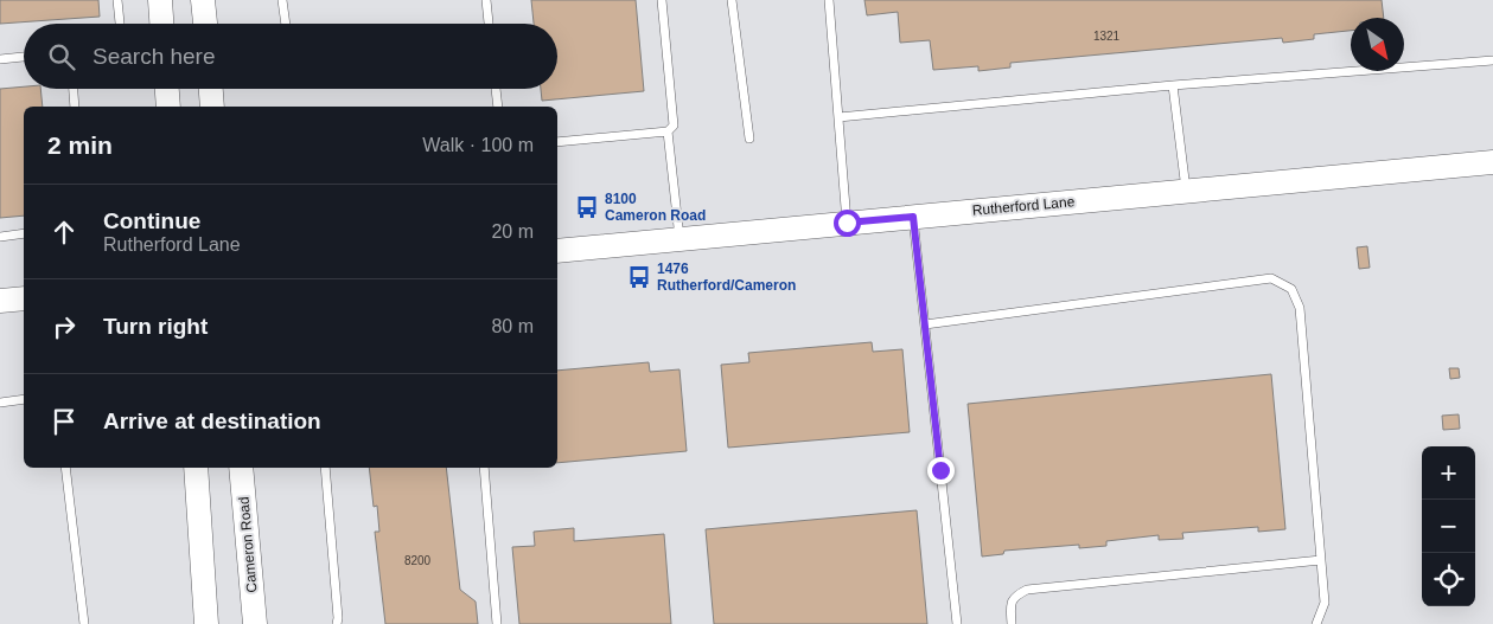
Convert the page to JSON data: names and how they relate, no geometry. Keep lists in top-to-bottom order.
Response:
{
  "streets": {
    "street": ["Rutherford Lane", "Cameron Road"]
  },
  "places": {
    "bus stop": ["8100 Cameron Road", "1476 Rutherford/Cameron"]
  },
  "house_numbers": ["1321", "8200"],
  "north": "bottom right",
  "page": {
    "search": "Search here",
    "heading": ["2 min", "Walk · 100 m"],
    "list": [
      ["Continue", "Rutherford Lane", "20 m"],
      ["Turn right", "80 m"],
      "Arrive at destination"
    ],
    "map_buttons": ["+", "−"]
  }
}
